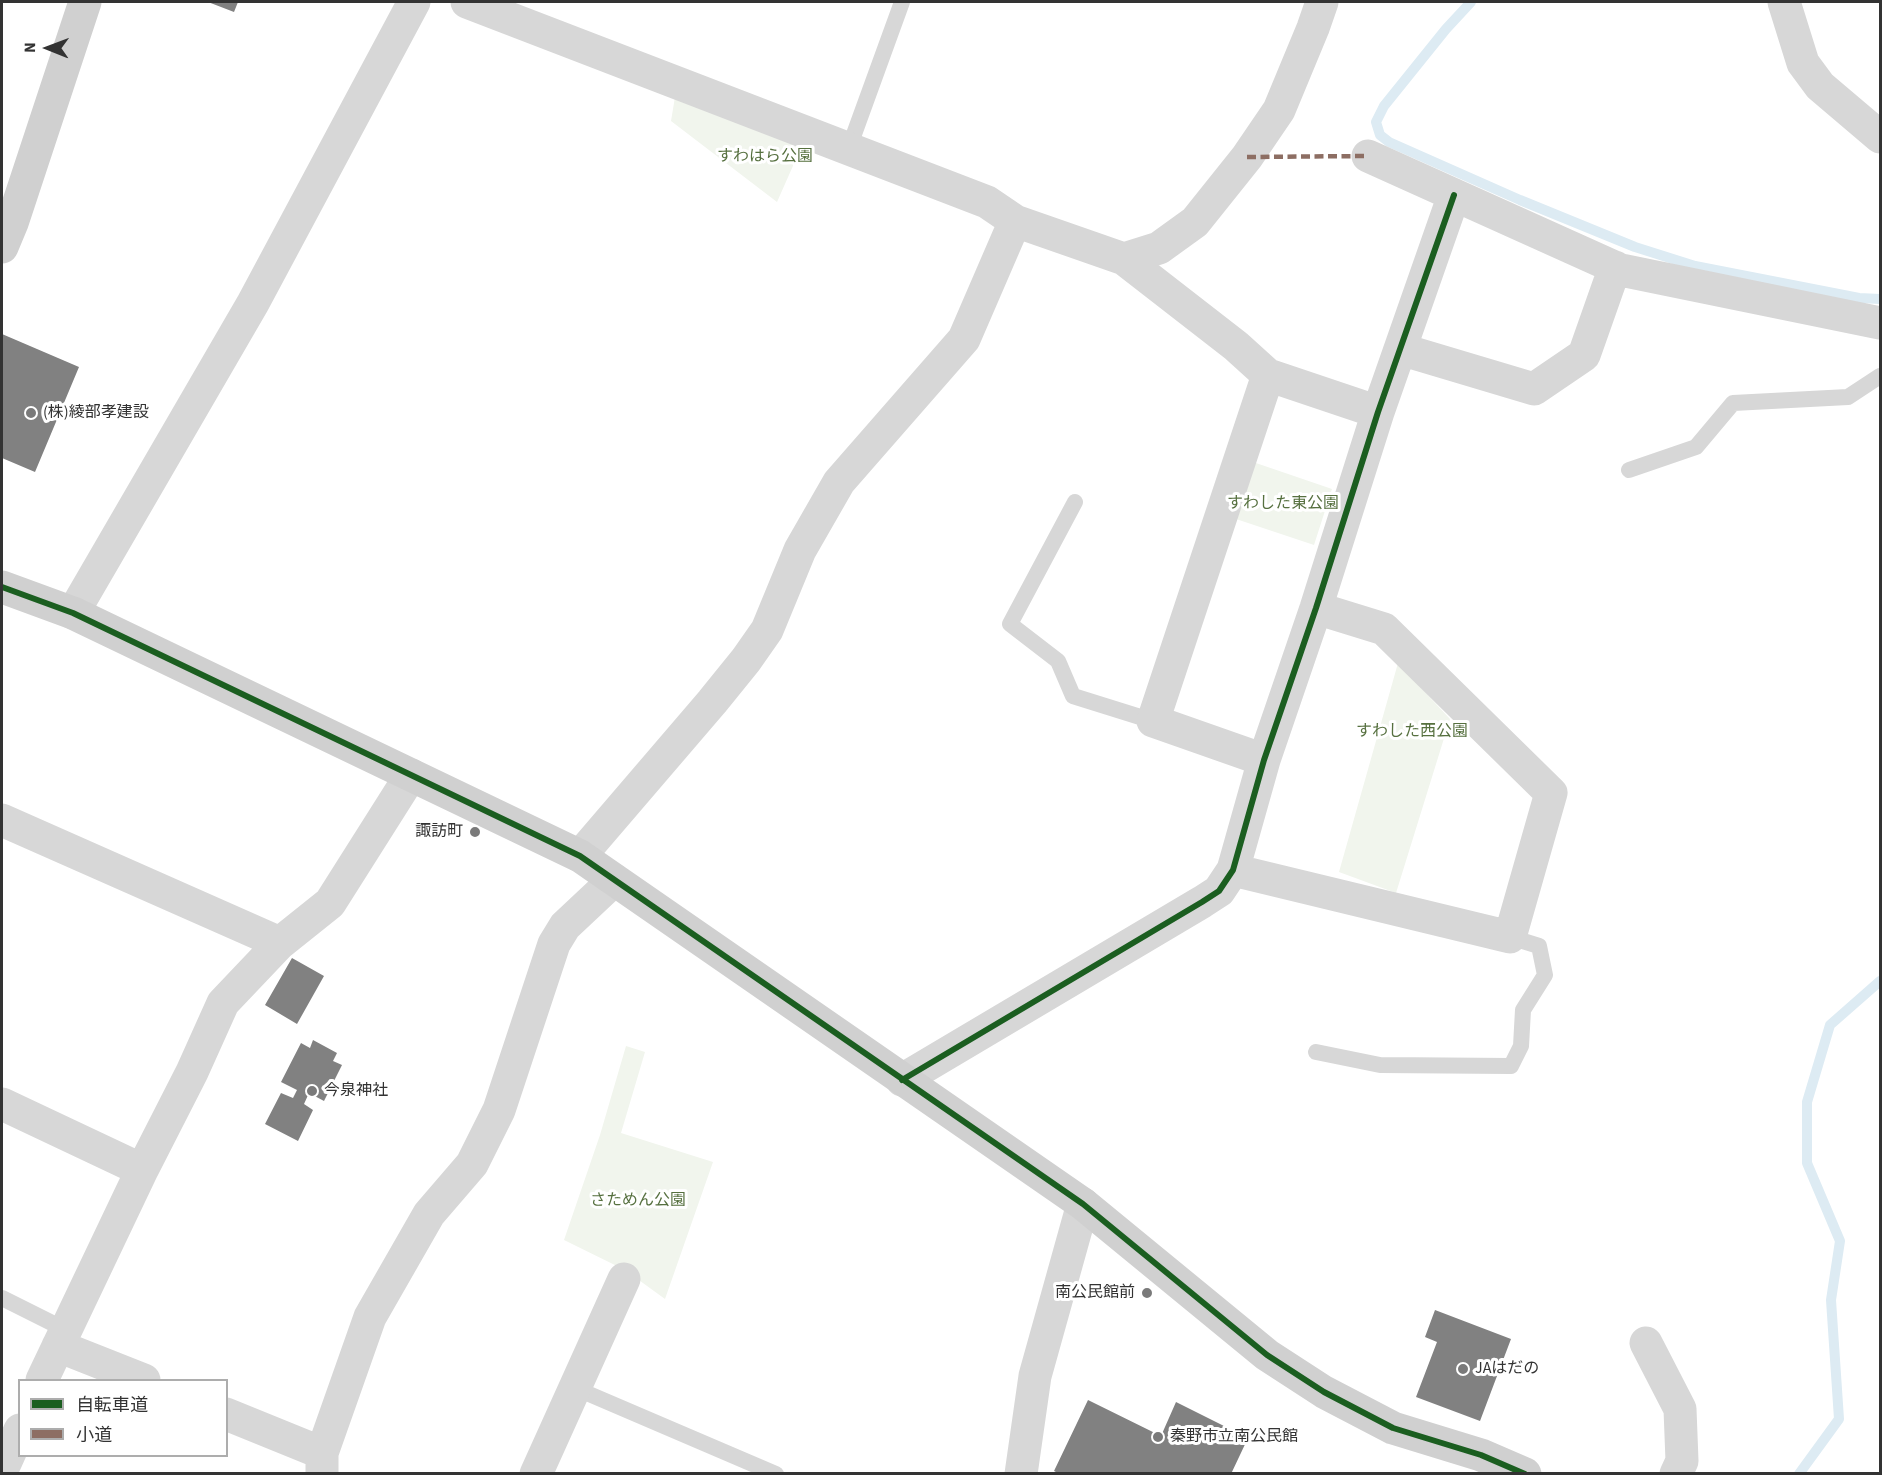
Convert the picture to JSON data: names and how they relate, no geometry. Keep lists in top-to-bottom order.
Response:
{
  "parks": [
    "すわはら公園",
    "すわした東公園",
    "すわした西公園",
    "さためん公園"
  ],
  "places": [
    "(株)綾部孝建設",
    "諏訪町",
    "今泉神社",
    "南公民館前",
    "JAはだの",
    "秦野市立南公民館"
  ],
  "legend": ["自転車道", "小道"],
  "north": "left"
}
